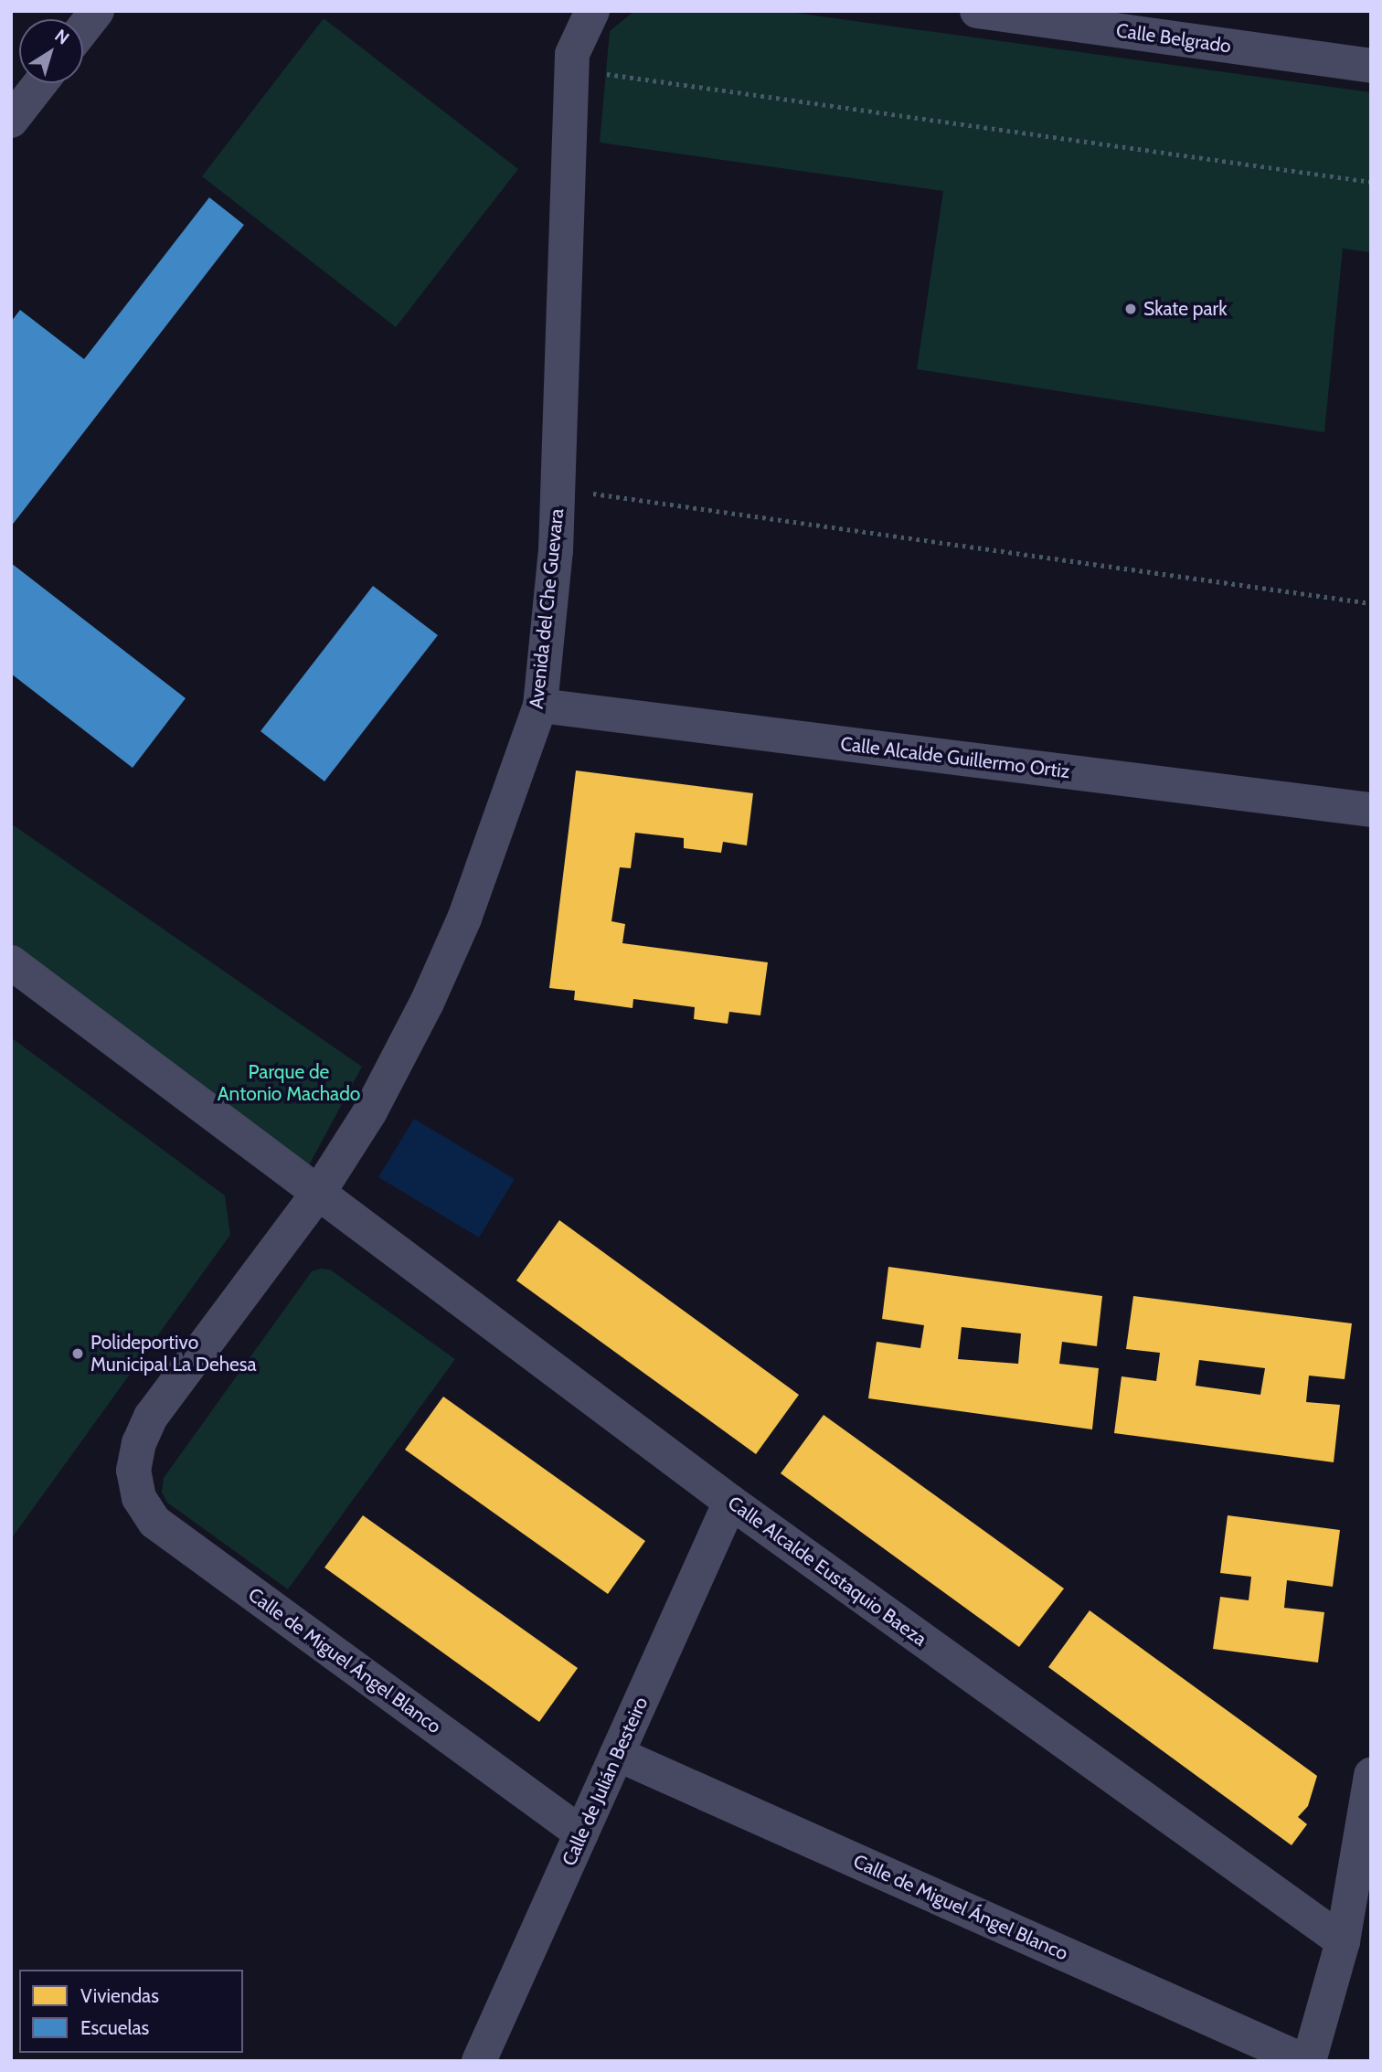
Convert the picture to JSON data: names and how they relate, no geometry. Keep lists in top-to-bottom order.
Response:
{
  "streets": {
    "street": [
      "Calle Belgrado",
      "Avenida del Che Guevara",
      "Calle Alcalde Guillermo Ortiz",
      "Calle Alcalde Eustaquio Baeza",
      "Calle de Miguel Ángel Blanco",
      "Calle de Julián Besteiro"
    ]
  },
  "crossings": [
    ["Avenida del Che Guevara", "Calle Alcalde Guillermo Ortiz"],
    ["Avenida del Che Guevara", "Calle Alcalde Eustaquio Baeza"],
    ["Avenida del Che Guevara", "Calle de Miguel Ángel Blanco"],
    ["Calle Alcalde Eustaquio Baeza", "Calle de Julián Besteiro"],
    ["Calle de Miguel Ángel Blanco", "Calle de Julián Besteiro"]
  ],
  "parks": ["Parque de Antonio Machado"],
  "places": ["Skate park", "Polideportivo Municipal La Dehesa"],
  "legend": ["Viviendas", "Escuelas"],
  "north": "top right"
}
